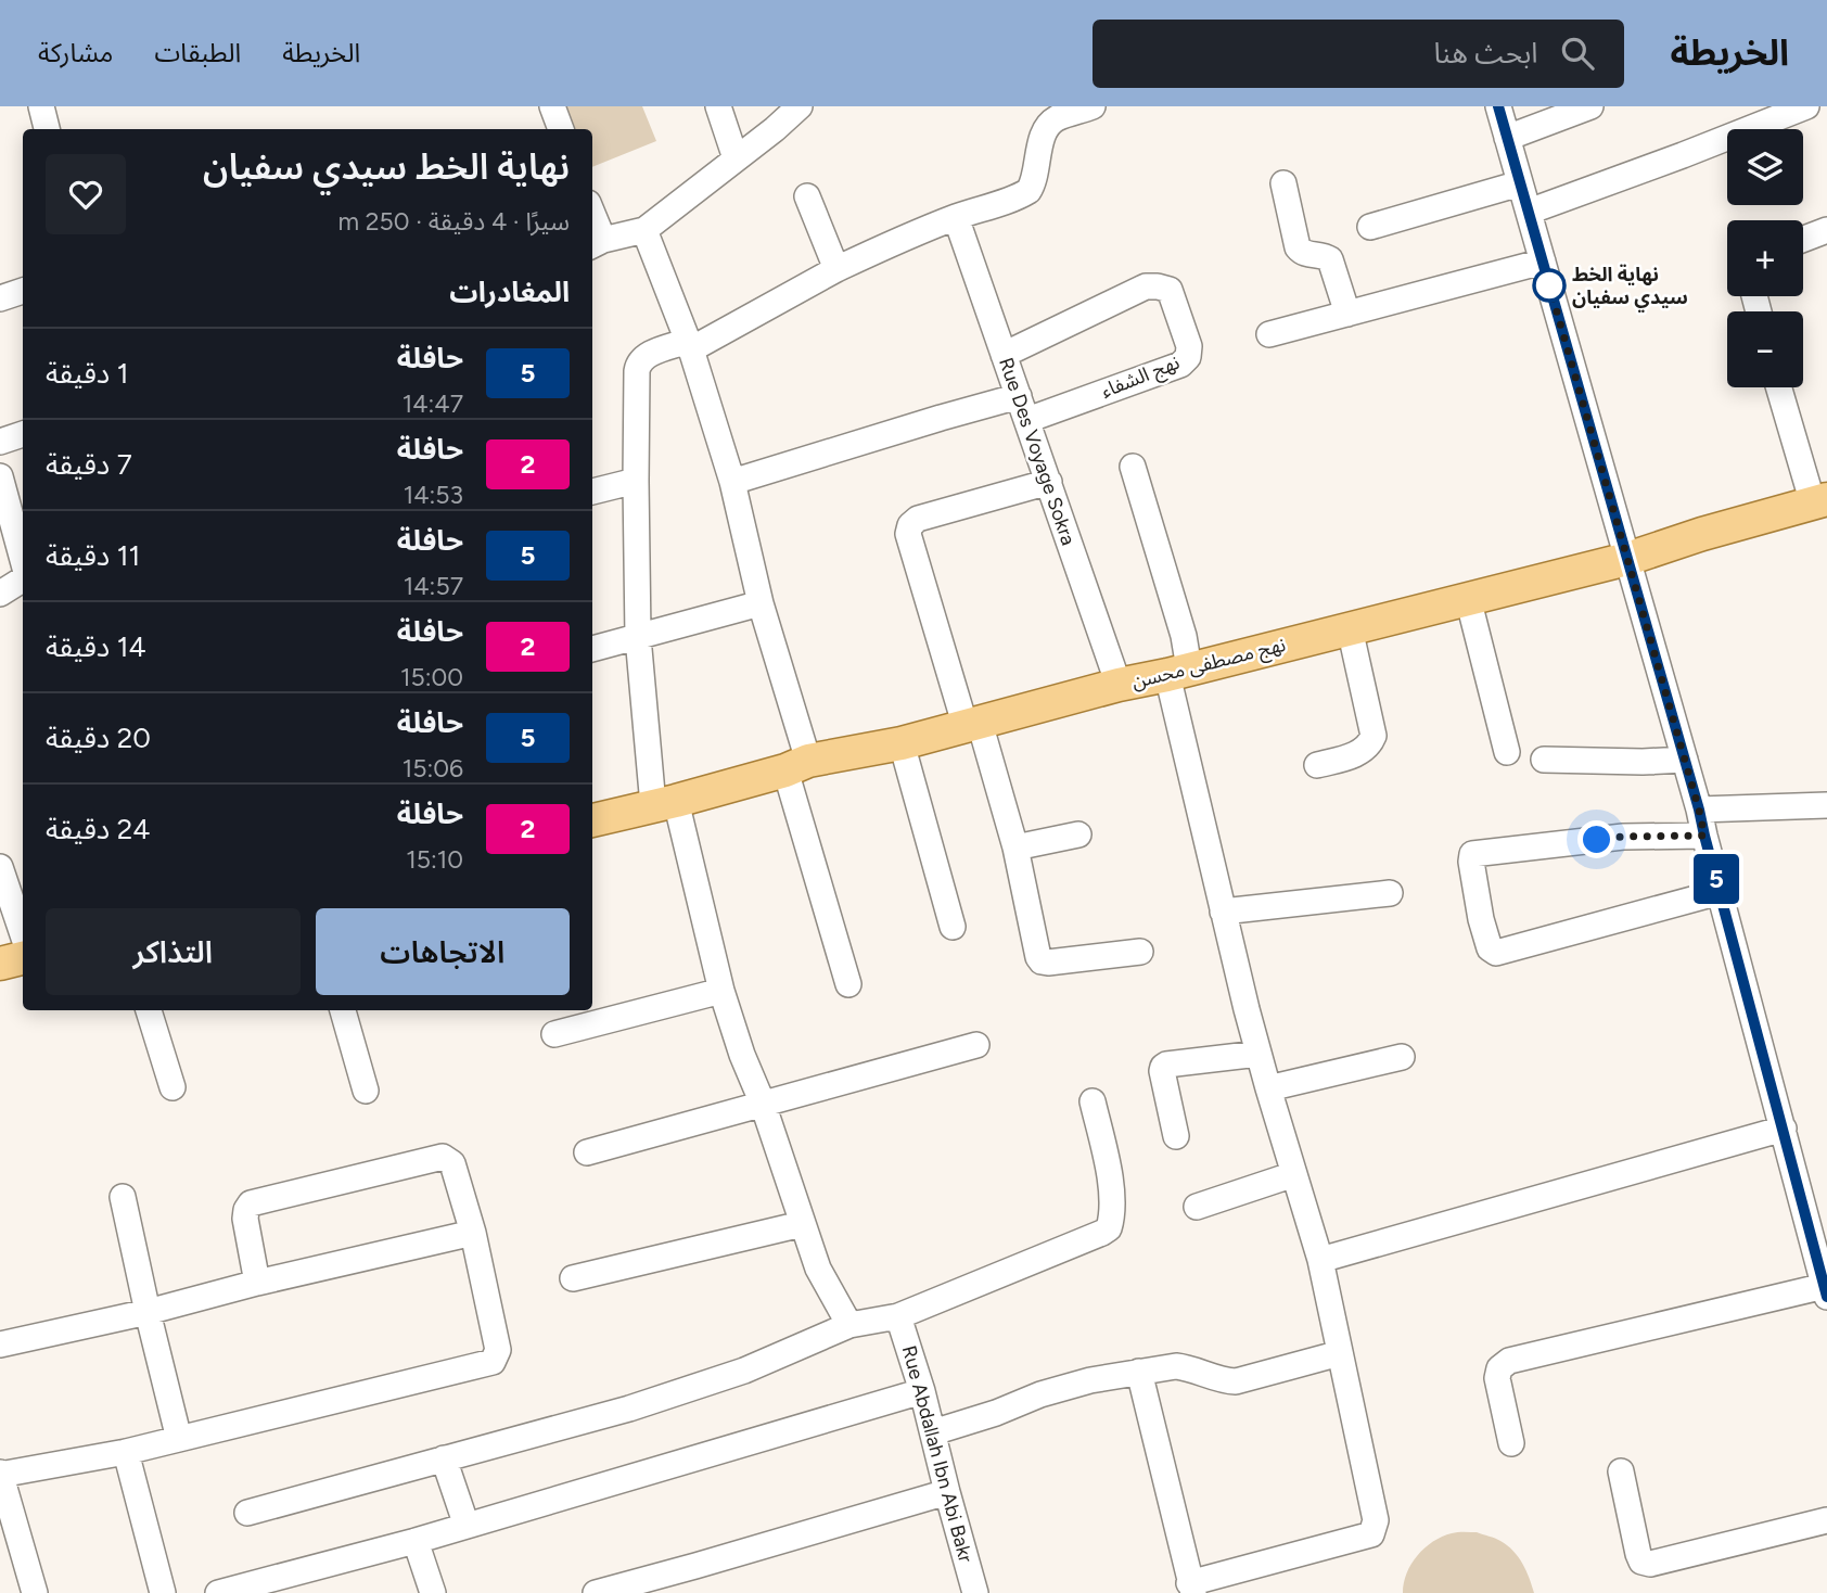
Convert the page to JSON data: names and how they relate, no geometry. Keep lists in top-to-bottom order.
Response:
{
  "streets": {
    "main road": ["نهج مصطفى محسن"],
    "street": ["نهج الشفاء", "Rue Des Voyage Sokra", "Rue Abdallah Ibn Abi Bakr"]
  },
  "crossings": [
    ["نهج الشفاء", "Rue Des Voyage Sokra"],
    ["Rue Des Voyage Sokra", "نهج مصطفى محسن"]
  ],
  "places": ["نهاية الخط سيدي سفيان"],
  "lines": ["bus line 5"],
  "page": {
    "header": "الخريطة",
    "search": "ابحث هنا",
    "nav": ["الخريطة", "الطبقات", "مشاركة"],
    "on_map": "5",
    "map_buttons": ["+", "−"],
    "heading": [
      ["نهاية الخط سيدي سفيان", "سيرًا · 4 دقيقة · 250 m"],
      "المغادرات"
    ],
    "list": [
      {
        "mark": "5",
        "name": "حافلة",
        "note": "14:47",
        "value": "1 دقيقة"
      },
      {
        "mark": "2",
        "name": "حافلة",
        "note": "14:53",
        "value": "7 دقيقة"
      },
      {
        "mark": "5",
        "name": "حافلة",
        "note": "14:57",
        "value": "11 دقيقة"
      },
      {
        "mark": "2",
        "name": "حافلة",
        "note": "15:00",
        "value": "14 دقيقة"
      },
      {
        "mark": "5",
        "name": "حافلة",
        "note": "15:06",
        "value": "20 دقيقة"
      },
      {
        "mark": "2",
        "name": "حافلة",
        "note": "15:10",
        "value": "24 دقيقة"
      }
    ],
    "buttons": ["الاتجاهات", "التذاكر"]
  }
}
